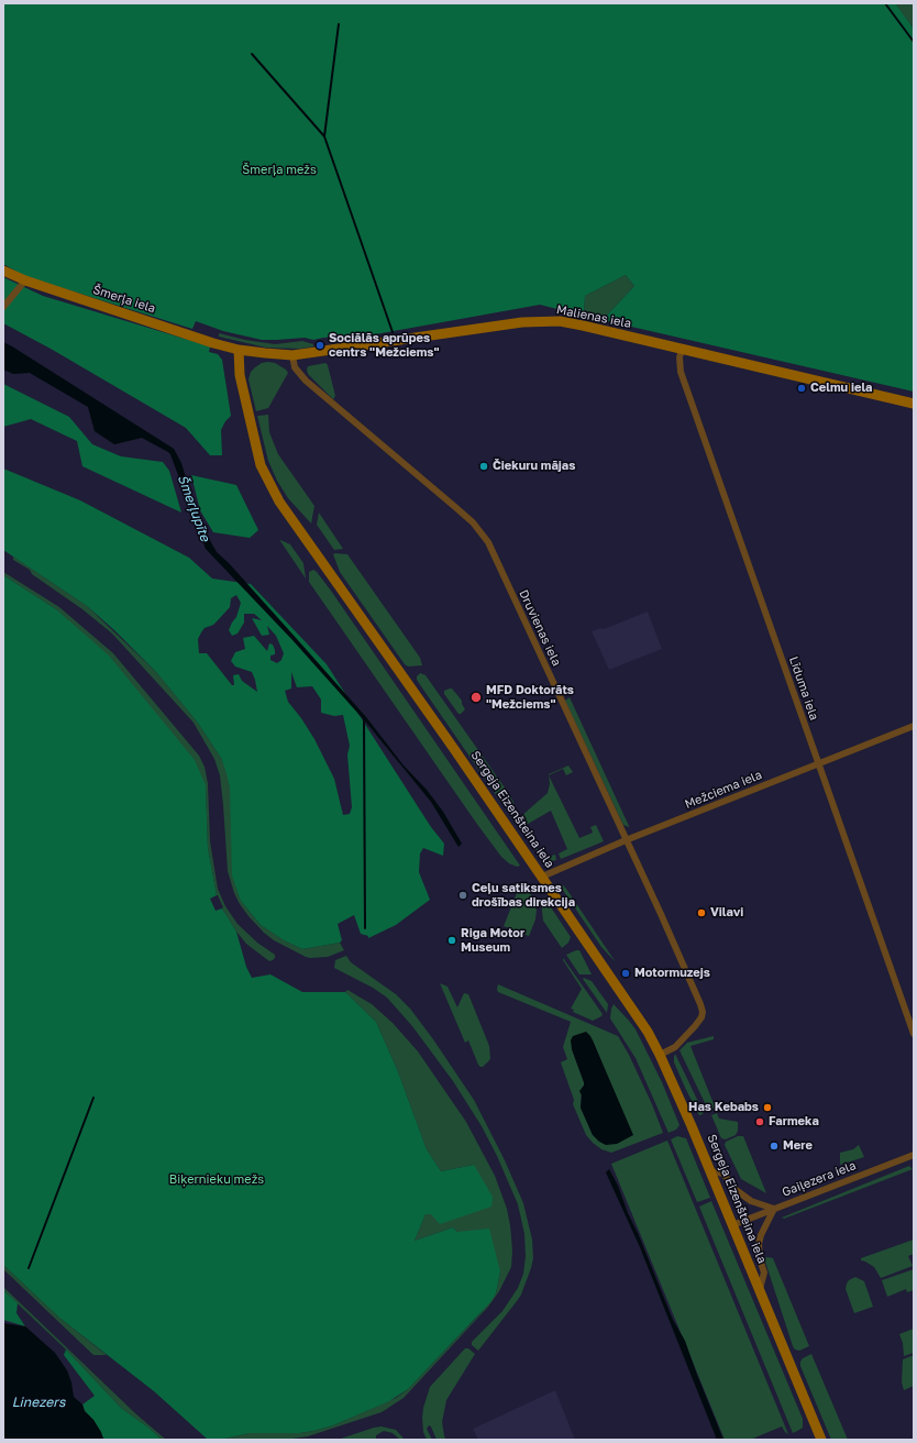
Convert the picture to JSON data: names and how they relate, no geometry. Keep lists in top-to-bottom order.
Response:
{
  "streets": {
    "street": [
      "Šmerļa iela",
      "Malienas iela",
      "Druvienas iela",
      "Līduma iela",
      "Mežciema iela",
      "Sergeja Eizenšteina iela",
      "Gaiļezera iela"
    ]
  },
  "crossings": [
    ["Šmerļa iela", "Malienas iela"],
    ["Šmerļa iela", "Sergeja Eizenšteina iela"],
    ["Malienas iela", "Druvienas iela"],
    ["Malienas iela", "Līduma iela"],
    ["Malienas iela", "Sergeja Eizenšteina iela"],
    ["Druvienas iela", "Mežciema iela"],
    ["Druvienas iela", "Sergeja Eizenšteina iela"],
    ["Līduma iela", "Mežciema iela"],
    ["Mežciema iela", "Sergeja Eizenšteina iela"],
    ["Sergeja Eizenšteina iela", "Gaiļezera iela"]
  ],
  "water": ["Šmerļupīte", "Linezers"],
  "parks": ["Šmerļa mežs", "Biķernieku mežs"],
  "places": [
    "Sociālās aprūpes centrs \"Mežciems\"",
    "Celmu iela",
    "Čiekuru mājas",
    "MFD Doktorāts \"Mežciems\"",
    "Ceļu satiksmes drošības direkcija",
    "Vilavi",
    "Riga Motor Museum",
    "Motormuzejs",
    "Has Kebabs",
    "Farmeka",
    "Mere"
  ]
}
